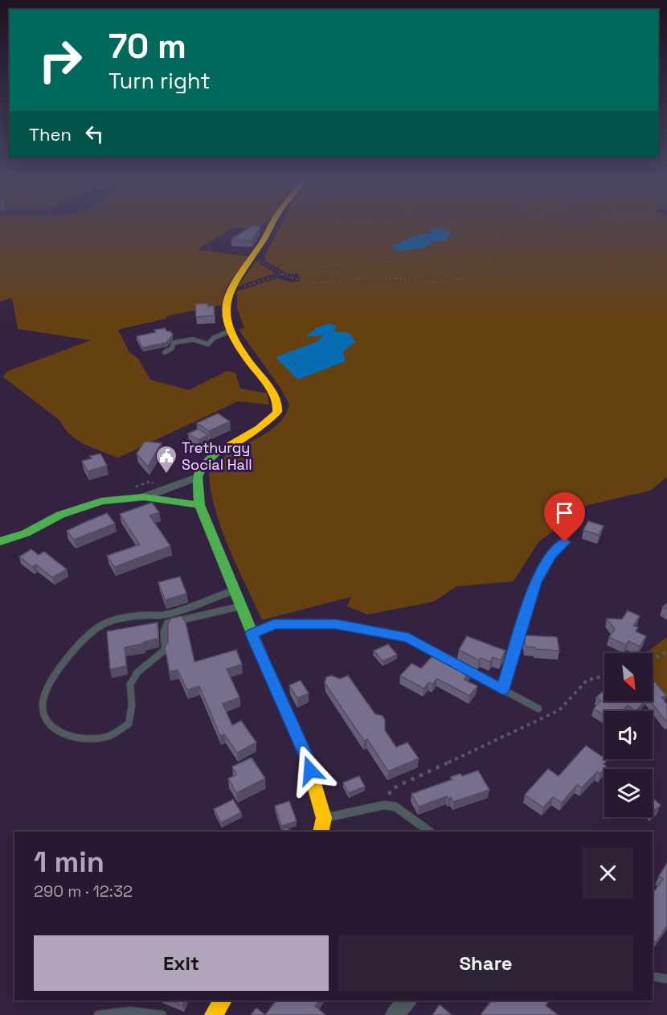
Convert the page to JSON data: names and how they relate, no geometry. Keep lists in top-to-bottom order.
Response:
{
  "places": {
    "public building": ["Trethurgy Social Hall"]
  },
  "north": "bottom right",
  "page": {
    "turn": ["70 m", "Turn right"],
    "then": "Then",
    "heading": ["1 min", "290 m · 12:32"],
    "buttons": ["Exit", "Share"]
  }
}
